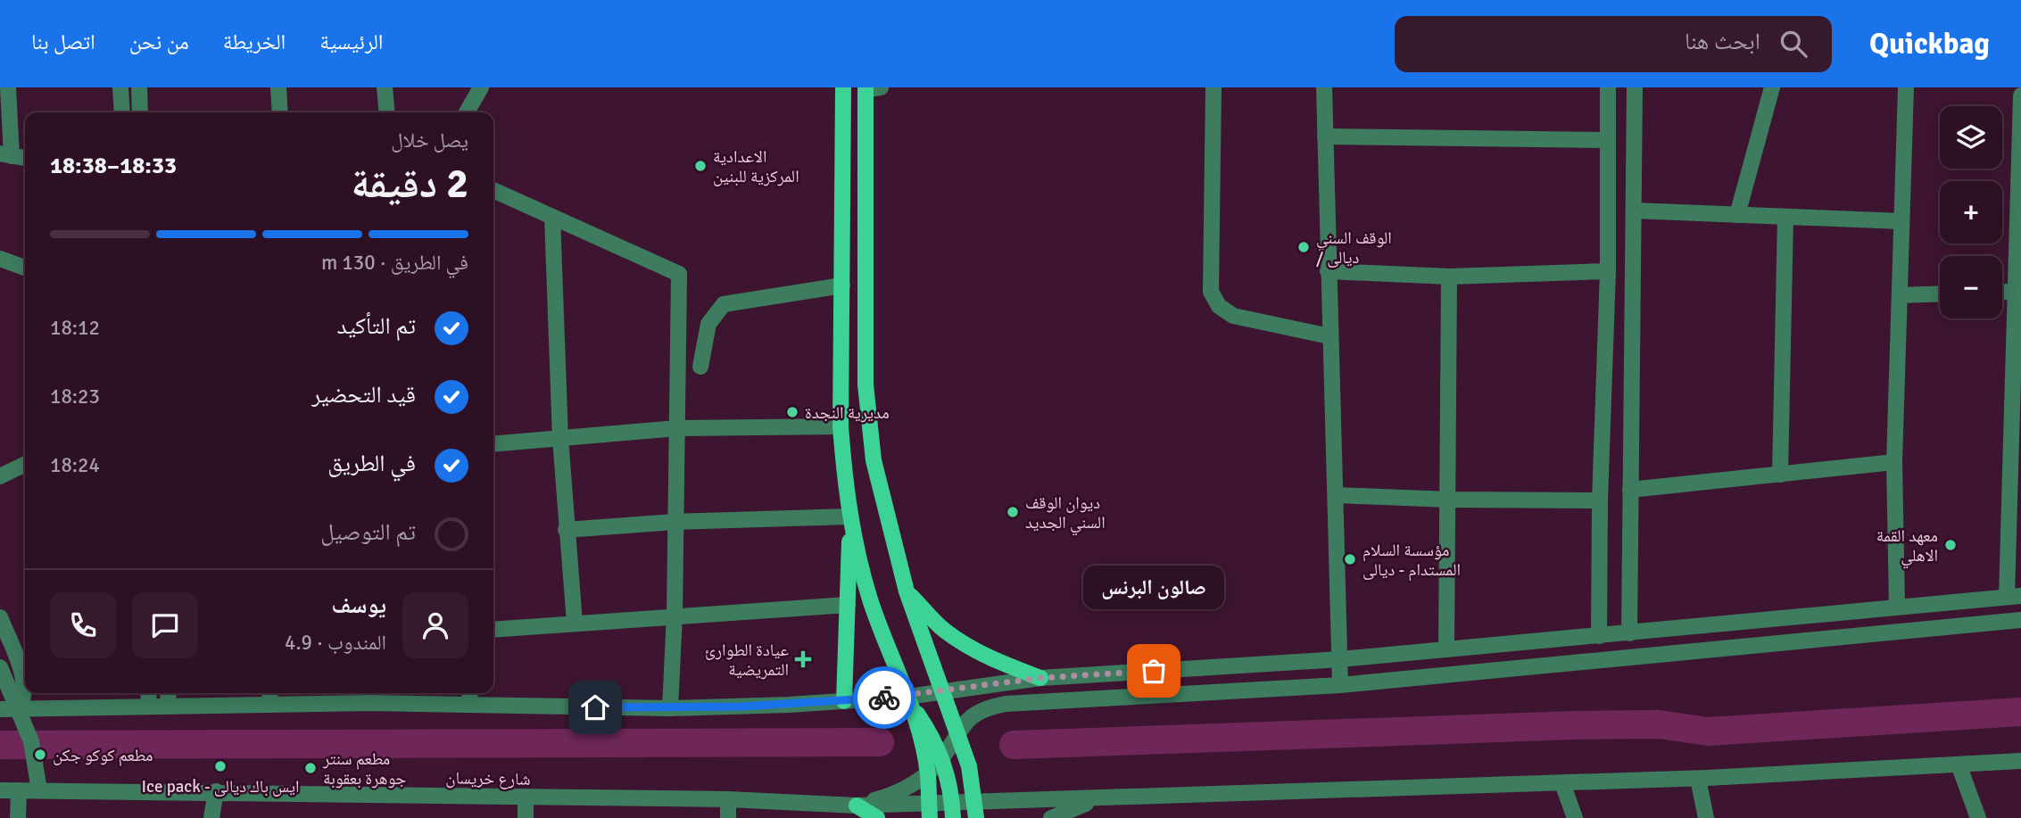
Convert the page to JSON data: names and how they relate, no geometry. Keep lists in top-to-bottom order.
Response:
{
  "streets": {
    "street": ["شارع خريسان"]
  },
  "places": {
    "other": [
      "الاعدادية المركزية للبنين",
      "الوقف السني / ديالى",
      "مديرية النجدة",
      "ديوان الوقف السني الجديد",
      "معهد القمة الاهلي",
      "مؤسسة السلام المستدام - ديالى",
      "صالون البرنس",
      "مطعم كوكو جكن",
      "Ice pack - ايس باك ديالى",
      "مطعم سنتر جوهرة بعقوبة"
    ],
    "health": ["عيادة الطوارئ التمريضية"]
  },
  "page": {
    "header": "Quickbag",
    "search": "ابحث هنا",
    "nav": [
      "الرئيسية",
      "الخريطة",
      "من نحن",
      "اتصل بنا"
    ],
    "map_buttons": ["+", "−"],
    "heading": ["2 دقيقة", "يصل خلال", "18:33–18:38"],
    "panel": ["يوسف", "المندوب · 4.9"],
    "bar": "في الطريق · 130 m",
    "list": [
      ["تم التأكيد", "18:12"],
      ["قيد التحضير", "18:23"],
      ["في الطريق", "18:24"],
      "تم التوصيل"
    ],
    "bubble": "صالون البرنس"
  }
}
